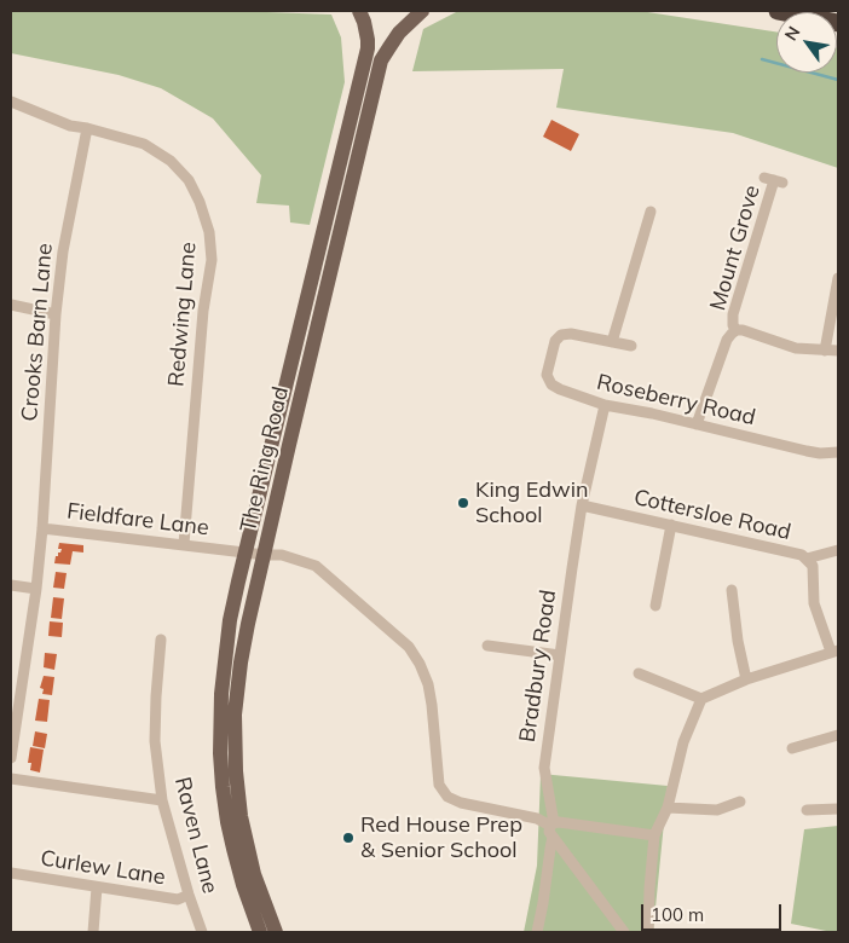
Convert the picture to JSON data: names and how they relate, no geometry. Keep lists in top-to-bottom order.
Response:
{
  "streets": {
    "main road": ["The Ring Road"],
    "street": [
      "Mount Grove",
      "Redwing Lane",
      "Crooks Barn Lane",
      "Roseberry Road",
      "Cottersloe Road",
      "Fieldfare Lane",
      "Bradbury Road",
      "Raven Lane",
      "Curlew Lane"
    ]
  },
  "crossings": [
    ["Mount Grove", "Roseberry Road"],
    ["Redwing Lane", "Crooks Barn Lane"],
    ["Redwing Lane", "Fieldfare Lane"],
    ["Crooks Barn Lane", "Fieldfare Lane"],
    ["Roseberry Road", "Bradbury Road"],
    ["The Ring Road", "Fieldfare Lane"],
    ["Cottersloe Road", "Bradbury Road"],
    ["Fieldfare Lane", "Bradbury Road"],
    ["Raven Lane", "Curlew Lane"]
  ],
  "places": ["King Edwin School", "Red House Prep & Senior School"],
  "scale_bar": "100 m",
  "north": "top left"
}
